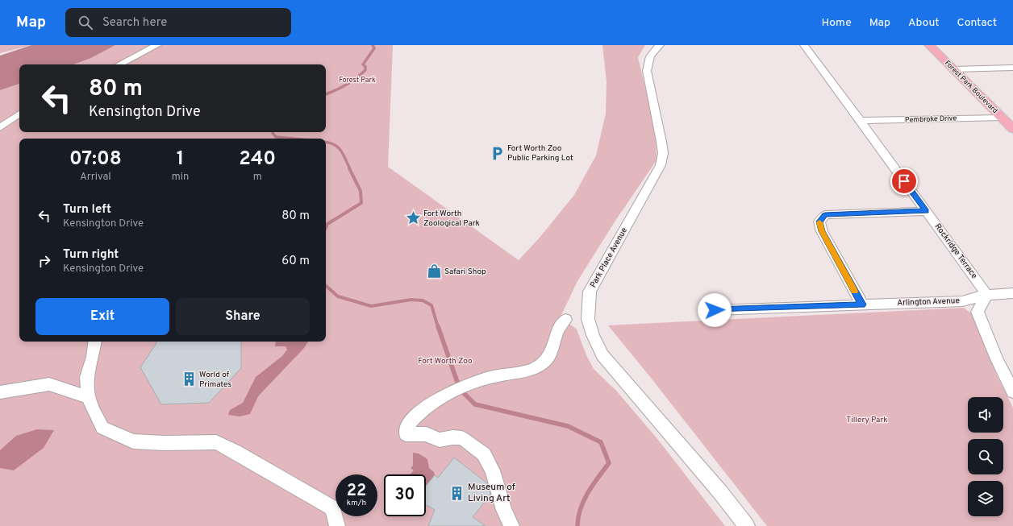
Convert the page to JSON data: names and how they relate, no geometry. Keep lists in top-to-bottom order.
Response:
{
  "streets": {
    "main road": ["Forest Park Boulevard"],
    "street": [
      "Pembroke Drive",
      "Rockridge Terrace",
      "Park Place Avenue",
      "Arlington Avenue"
    ]
  },
  "crossings": [
    ["Forest Park Boulevard", "Pembroke Drive"],
    ["Pembroke Drive", "Rockridge Terrace"],
    ["Rockridge Terrace", "Arlington Avenue"]
  ],
  "parks": ["Forest Park", "Fort Worth Zoo", "Tillery Park"],
  "places": {
    "parking": ["Fort Worth Zoo Public Parking Lot"],
    "place": ["Fort Worth Zoological Park"],
    "shop": ["Safari Shop"],
    "building": ["World of Primates", "Museum of Living Art"]
  },
  "page": {
    "header": "Map",
    "search": "Search here",
    "nav": [
      "Home",
      "Map",
      "About",
      "Contact"
    ],
    "turn": ["80 m", "Kensington Drive"],
    "eta": [
      "07:08",
      "Arrival",
      "1",
      "min",
      "240",
      "m"
    ],
    "list": [
      {
        "name": "Turn left",
        "note": "Kensington Drive",
        "value": "80 m"
      },
      {
        "name": "Turn right",
        "note": "Kensington Drive",
        "value": "60 m"
      }
    ],
    "buttons": ["Exit", "Share"],
    "speed": "22 km/h",
    "limit": "30"
  }
}
